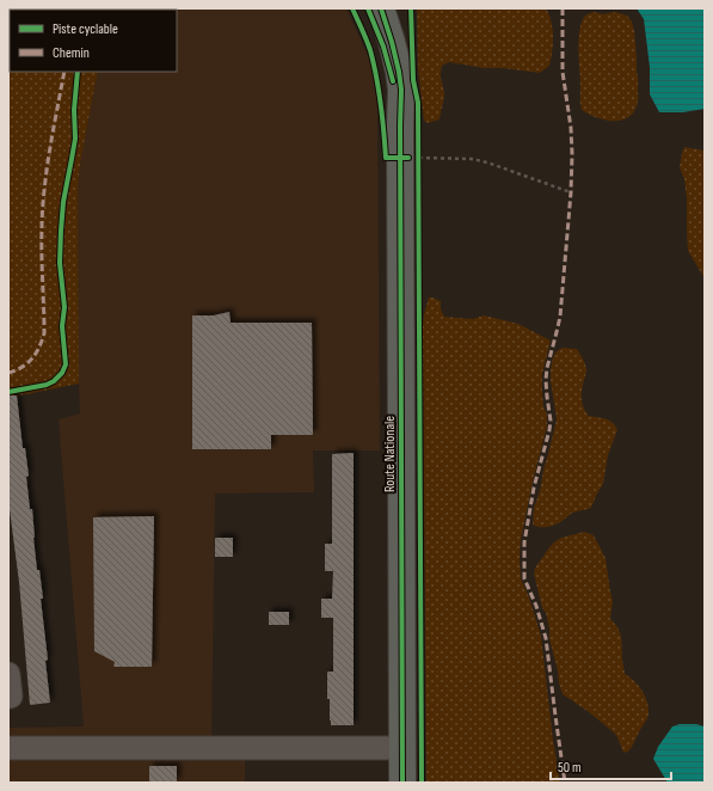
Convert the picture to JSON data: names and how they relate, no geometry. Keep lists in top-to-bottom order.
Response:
{
  "streets": {
    "main road": ["Route Nationale"]
  },
  "legend": ["Piste cyclable", "Chemin"],
  "scale_bar": "50 m"
}
